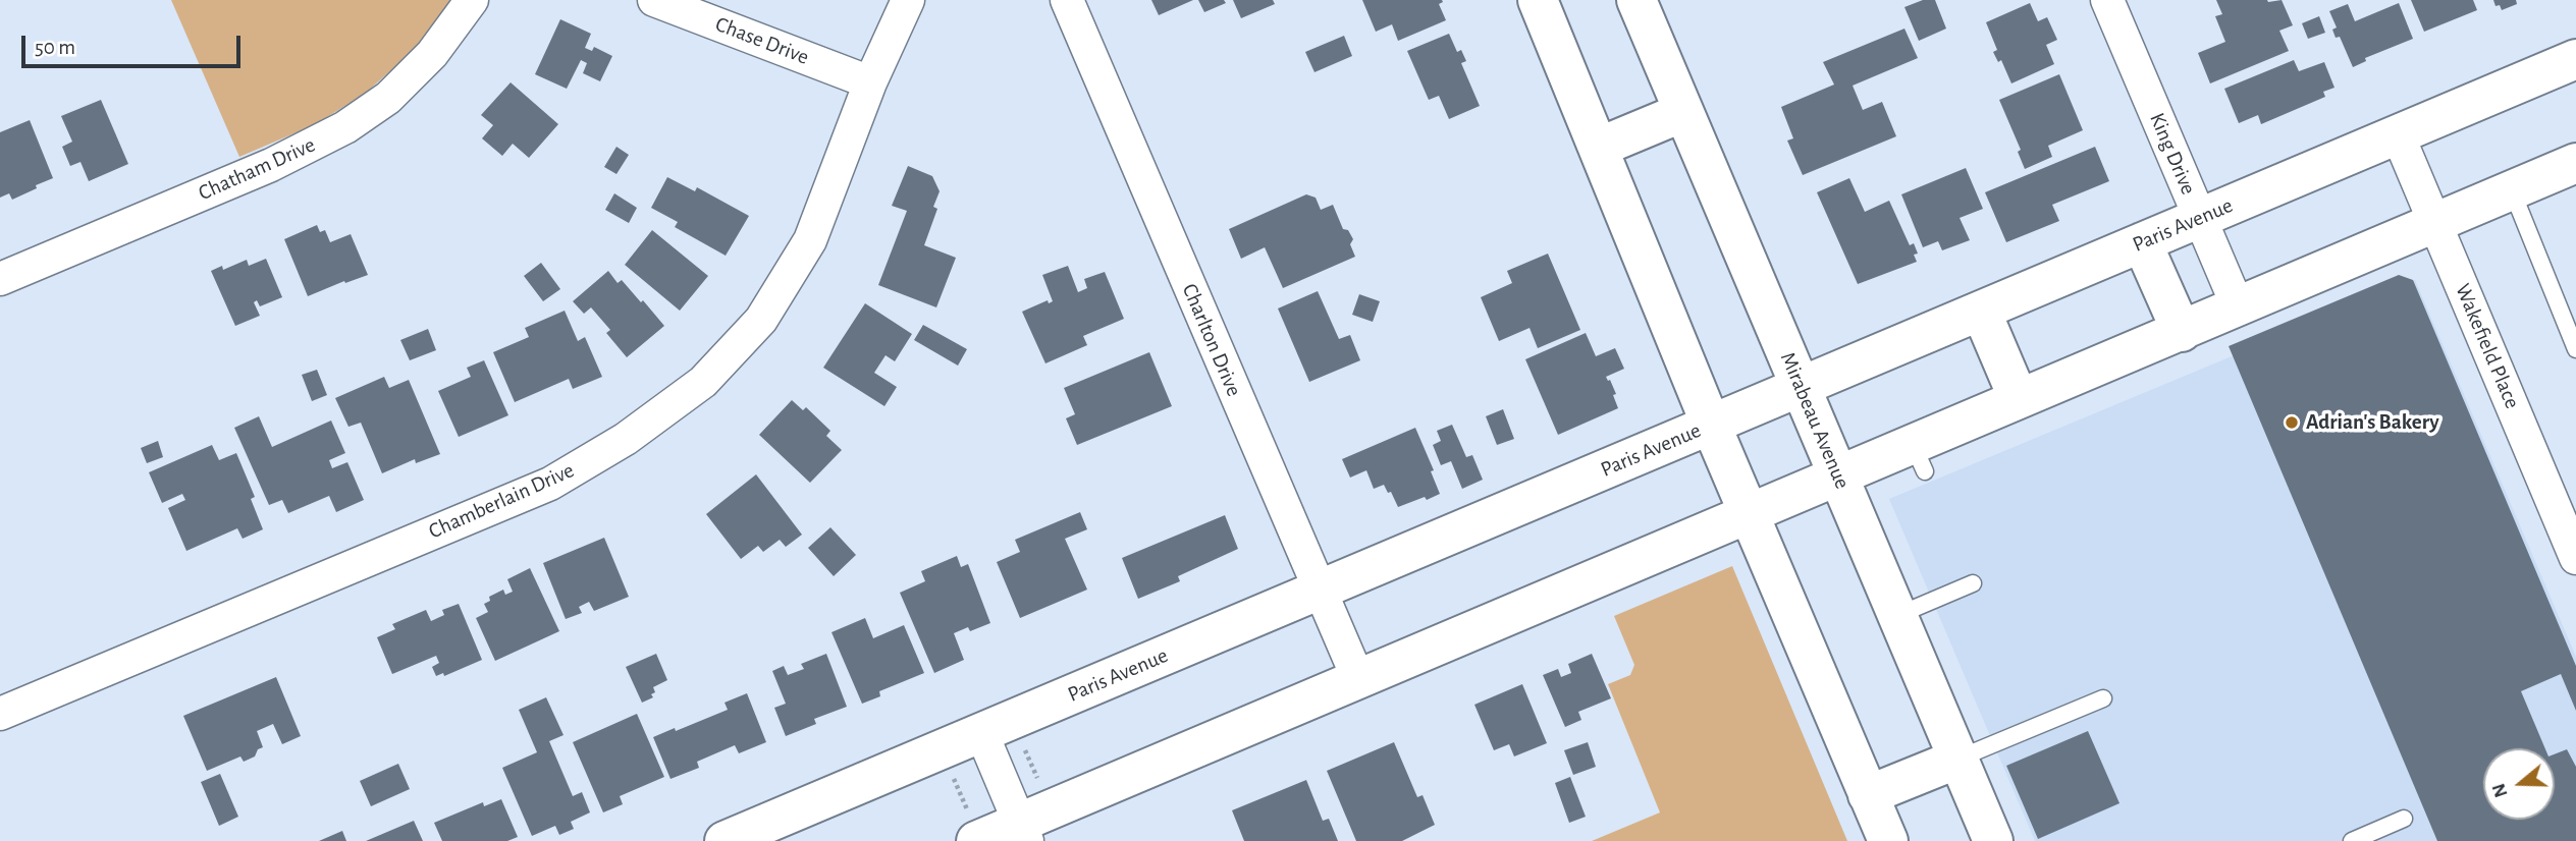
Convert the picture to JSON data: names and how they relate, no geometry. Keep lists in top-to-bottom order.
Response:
{
  "streets": {
    "street": [
      "Chase Drive",
      "King Drive",
      "Chatham Drive",
      "Paris Avenue",
      "Charlton Drive",
      "Wakefield Place",
      "Mirabeau Avenue",
      "Chamberlain Drive"
    ]
  },
  "crossings": [
    ["Chase Drive", "Chamberlain Drive"],
    ["King Drive", "Paris Avenue"],
    ["Paris Avenue", "Charlton Drive"],
    ["Paris Avenue", "Wakefield Place"],
    ["Paris Avenue", "Mirabeau Avenue"]
  ],
  "places": ["Adrian's Bakery"],
  "scale_bar": "50 m",
  "north": "left"
}
